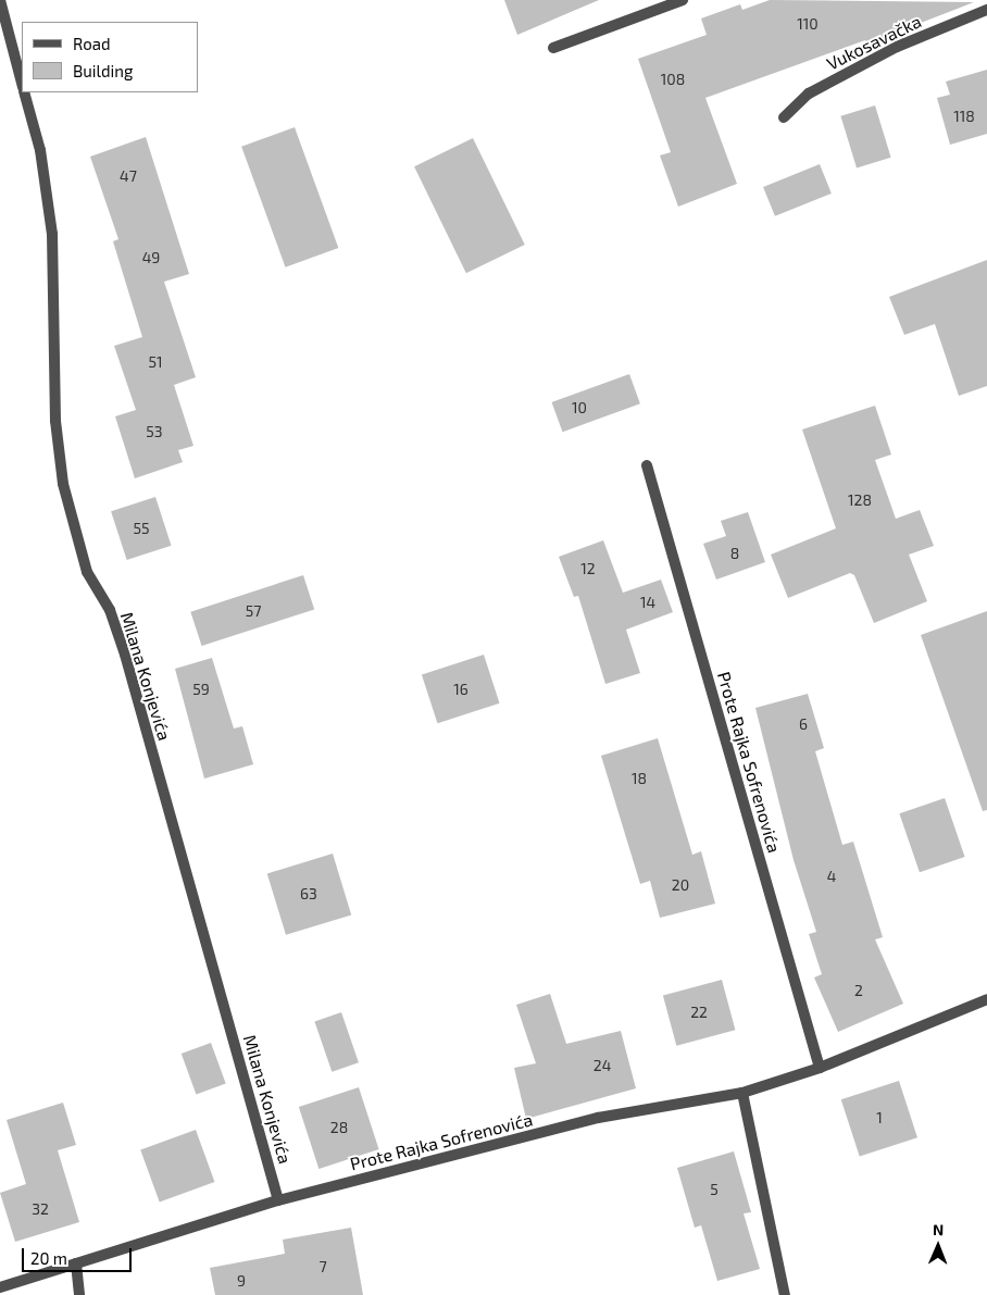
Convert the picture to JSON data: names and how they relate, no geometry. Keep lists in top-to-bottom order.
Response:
{
  "streets": {
    "street": ["Vukosavačka", "Milana Konjevića", "Prote Rajka Sofrenovića"]
  },
  "crossings": [
    ["Milana Konjevića", "Prote Rajka Sofrenovića"]
  ],
  "house_numbers": [
    "110",
    "108",
    "118",
    "47",
    "49",
    "51",
    "10",
    "53",
    "128",
    "55",
    "8",
    "12",
    "14",
    "57",
    "59",
    "16",
    "6",
    "18",
    "4",
    "20",
    "63",
    "2",
    "22",
    "24",
    "1",
    "28",
    "5",
    "32",
    "7",
    "9"
  ],
  "legend": ["Road", "Building"],
  "scale_bar": "20 m",
  "north": "top"
}
